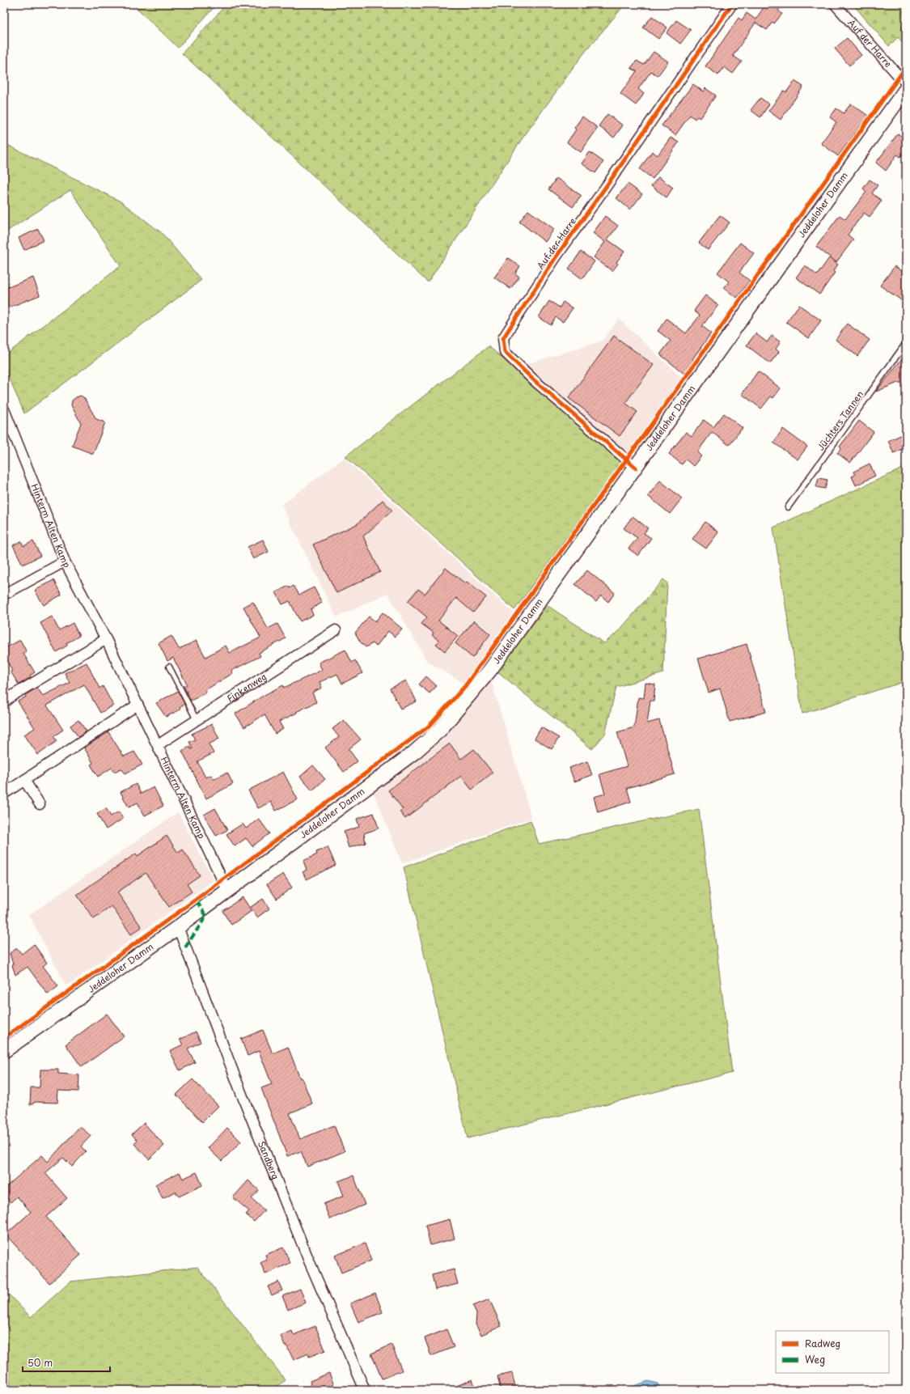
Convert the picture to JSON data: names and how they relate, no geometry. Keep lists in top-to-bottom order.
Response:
{
  "streets": {
    "main road": ["Jeddeloher Damm"],
    "street": [
      "Auf der Harre",
      "Hinterm Alten Kamp",
      "Finkenweg",
      "Sandberg"
    ],
    "lane": ["Jüchters Tannen"]
  },
  "crossings": [
    ["Auf der Harre", "Jeddeloher Damm"],
    ["Jeddeloher Damm", "Hinterm Alten Kamp"],
    ["Jeddeloher Damm", "Sandberg"],
    ["Hinterm Alten Kamp", "Finkenweg"]
  ],
  "legend": ["Radweg", "Weg"],
  "scale_bar": "50 m"
}
